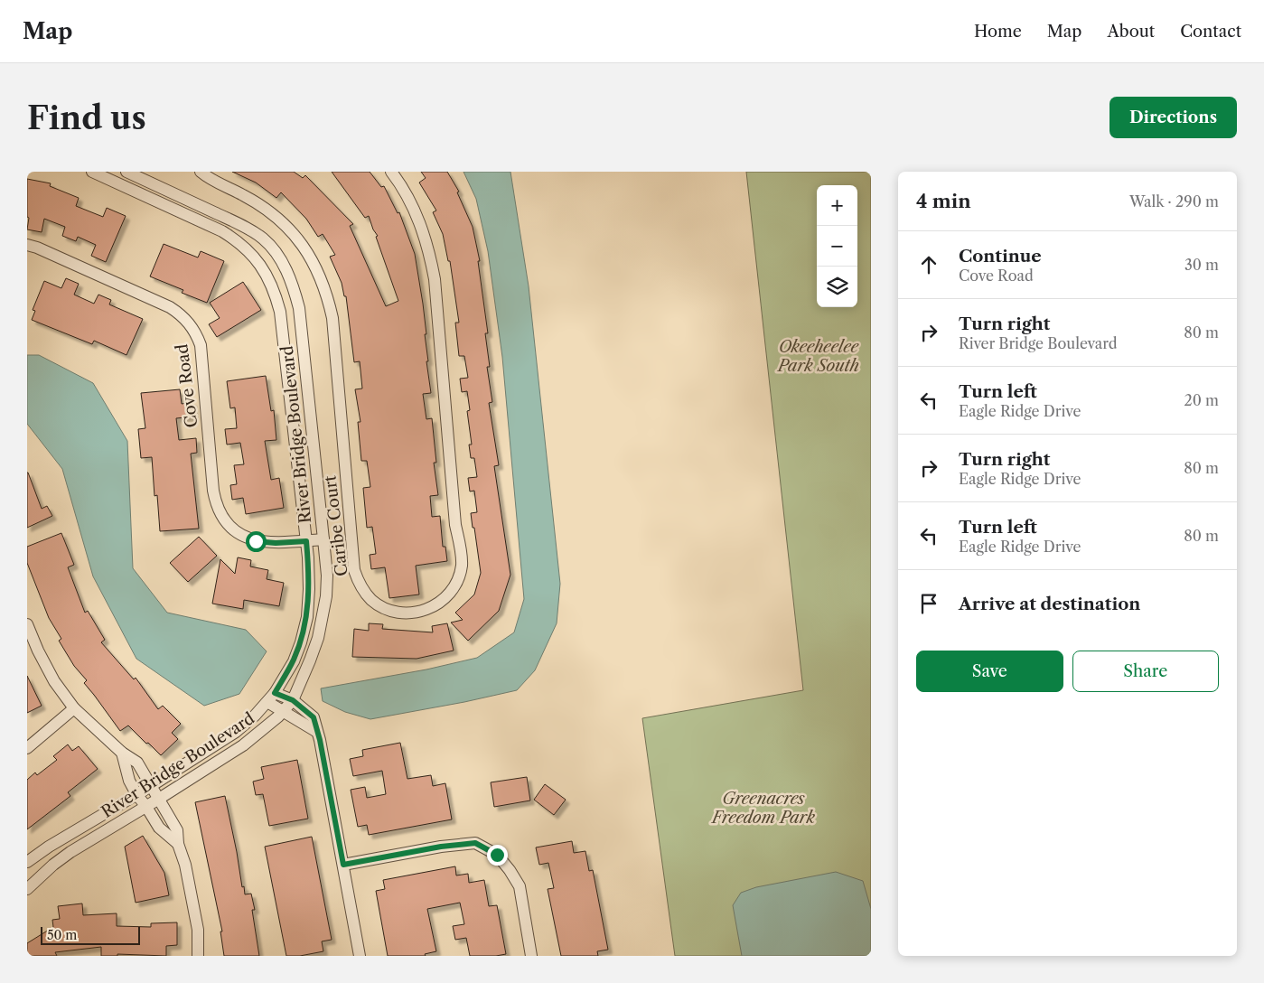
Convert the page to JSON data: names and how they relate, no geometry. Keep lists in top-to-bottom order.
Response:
{
  "streets": {
    "street": ["Cove Road", "River Bridge Boulevard", "Caribe Court"]
  },
  "crossings": [
    ["Cove Road", "River Bridge Boulevard"]
  ],
  "parks": ["Okeeheelee Park South", "Greenacres Freedom Park"],
  "scale_bar": "50 m",
  "page": {
    "header": "Map",
    "nav": [
      "Home",
      "Map",
      "About",
      "Contact"
    ],
    "buttons": [
      "Directions",
      ["Save", "Share"]
    ],
    "title": "Find us",
    "heading": ["4 min", "Walk · 290 m"],
    "map_buttons": ["+", "−"],
    "list": [
      ["Continue", "Cove Road", "30 m"],
      ["Turn right", "River Bridge Boulevard", "80 m"],
      ["Turn left", "Eagle Ridge Drive", "20 m"],
      ["Turn right", "Eagle Ridge Drive", "80 m"],
      ["Turn left", "Eagle Ridge Drive", "80 m"],
      "Arrive at destination"
    ],
    "scale": "50 m"
  }
}
